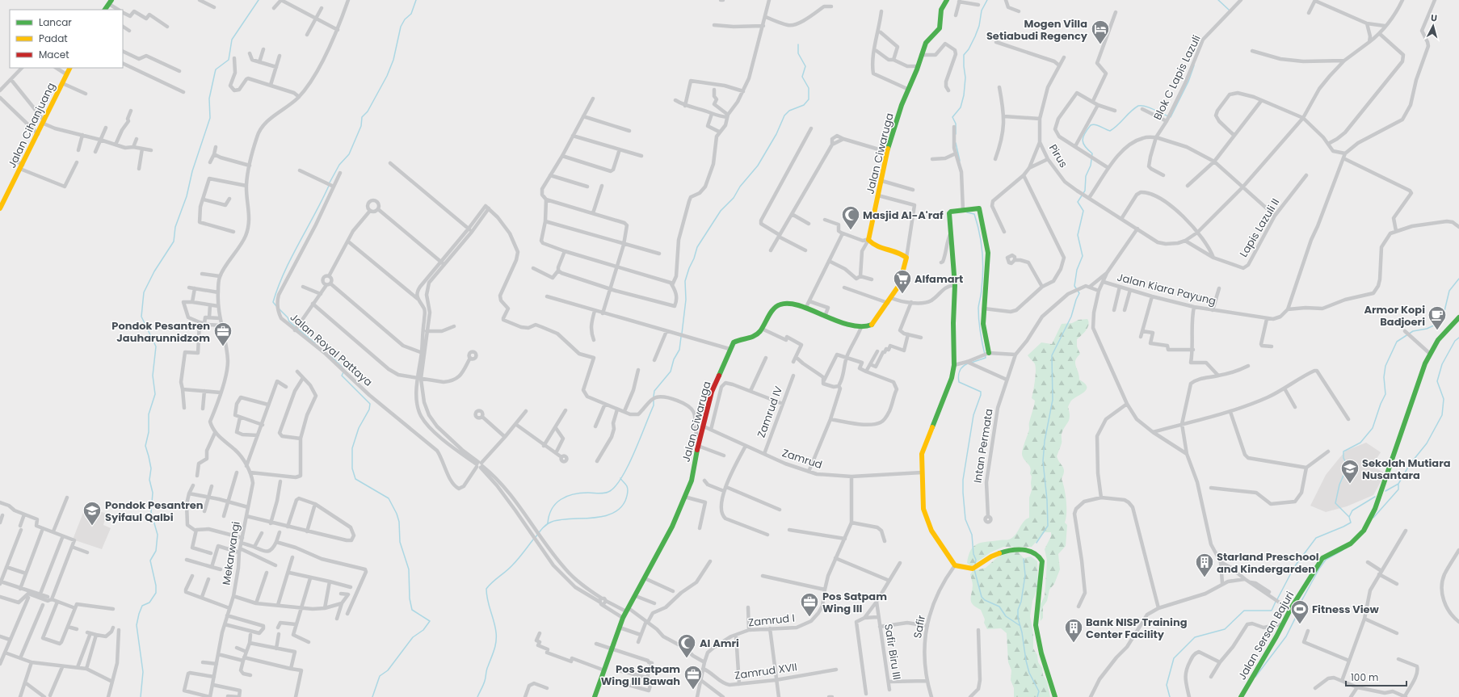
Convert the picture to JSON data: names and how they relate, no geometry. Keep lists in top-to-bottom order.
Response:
{
  "streets": {
    "street": [
      "Blok C Lapis Lazuli",
      "Jalan Cihanjuang",
      "Jalan Ciwaruga",
      "Pirus",
      "Lapis Lazuli II",
      "Jalan Kiara Payung",
      "Jalan Royal Pattaya",
      "Zamrud IV",
      "Intan Permata",
      "Zamrud",
      "Mekarwangi",
      "Zamrud I",
      "Safir",
      "Jalan Sersan Bajuri",
      "Safir Biru III",
      "Zamrud XVII"
    ]
  },
  "crossings": [
    ["Jalan Ciwaruga", "Zamrud"],
    ["Pirus", "Lapis Lazuli II"],
    ["Zamrud IV", "Zamrud"],
    ["Zamrud", "Zamrud I"],
    ["Zamrud I", "Zamrud XVII"]
  ],
  "places": {
    "hotel": ["Mogen Villa Setiabudi Regency"],
    "mosque": ["Masjid Al-A'raf", "Al Amri"],
    "supermarket": ["Alfamart"],
    "cafe": ["Armor Kopi Badjoeri"],
    "office": ["Pondok Pesantren Jauharunnidzom", "Pos Satpam Wing III", "Pos Satpam Wing III Bawah"],
    "school or university": ["Sekolah Mutiara Nusantara", "Pondok Pesantren Syifaul Qalbi"],
    "building": ["Starland Preschool and Kindergarden", "Bank NISP Training Center Facility"],
    "sports": ["Fitness View"]
  },
  "legend": ["Lancar", "Padat", "Macet"],
  "scale_bar": "100 m",
  "north": "top"
}
